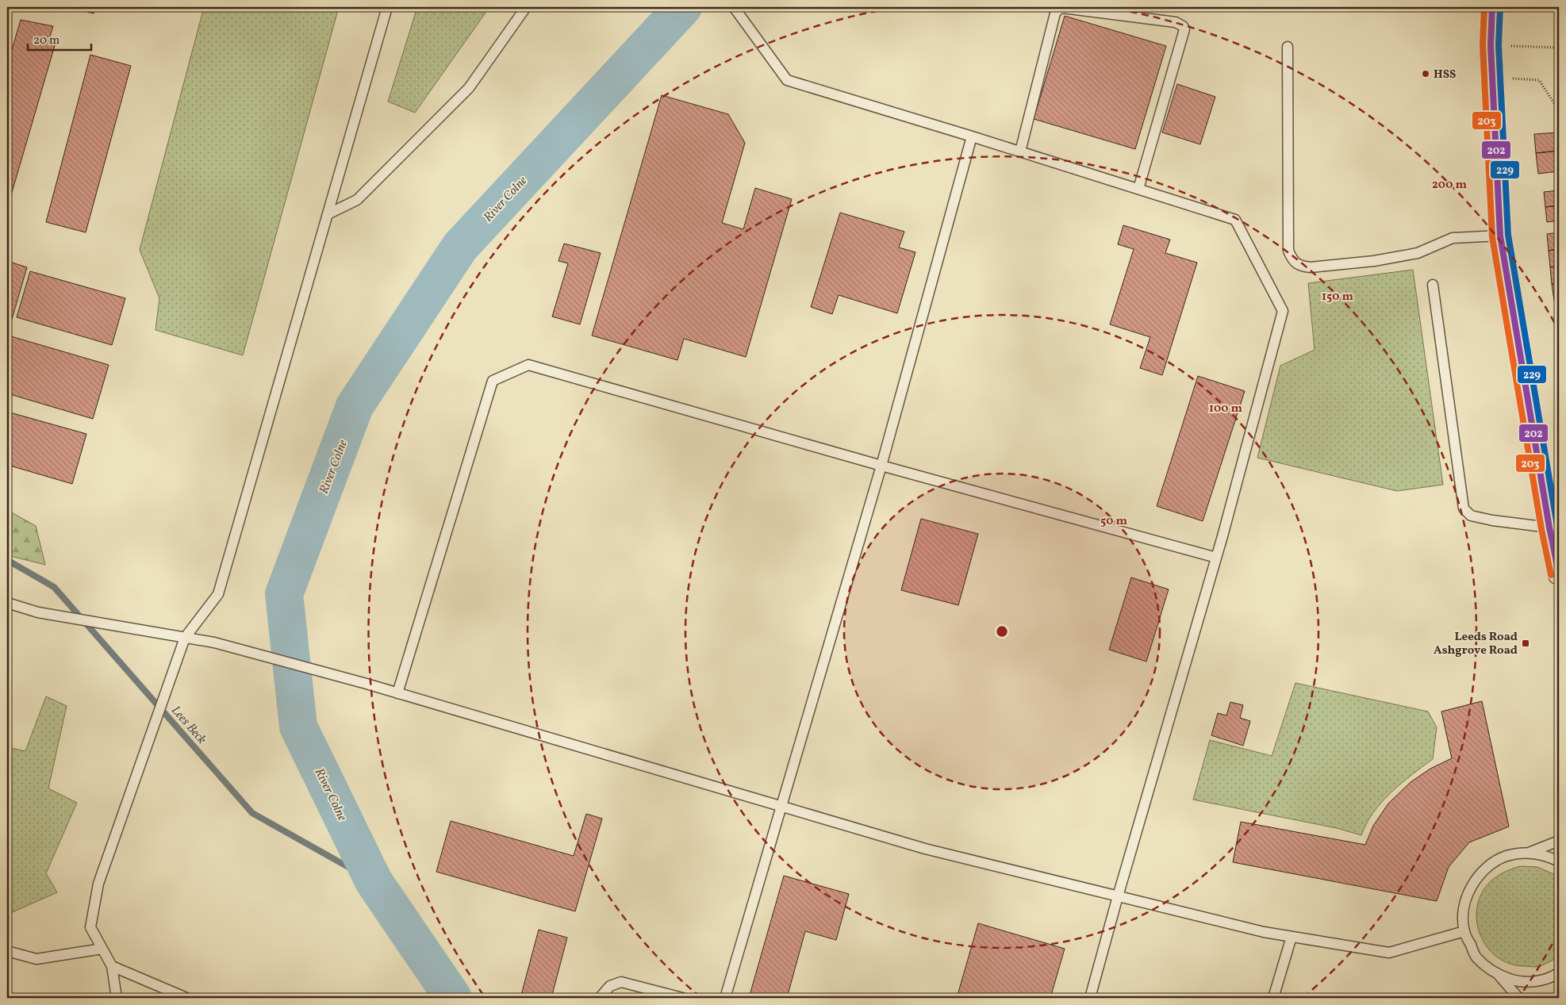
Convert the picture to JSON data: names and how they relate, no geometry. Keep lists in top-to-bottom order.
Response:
{
  "water": ["River Colne", "Lees Beck"],
  "places": {
    "other": ["HSS"],
    "transit": ["Leeds Road Ashgrove Road"]
  },
  "lines": ["transit line 202", "transit line 203", "transit line 229"],
  "scale_bar": "20 m",
  "rings": [
    "200 m",
    "150 m",
    "100 m",
    "50 m"
  ]
}
